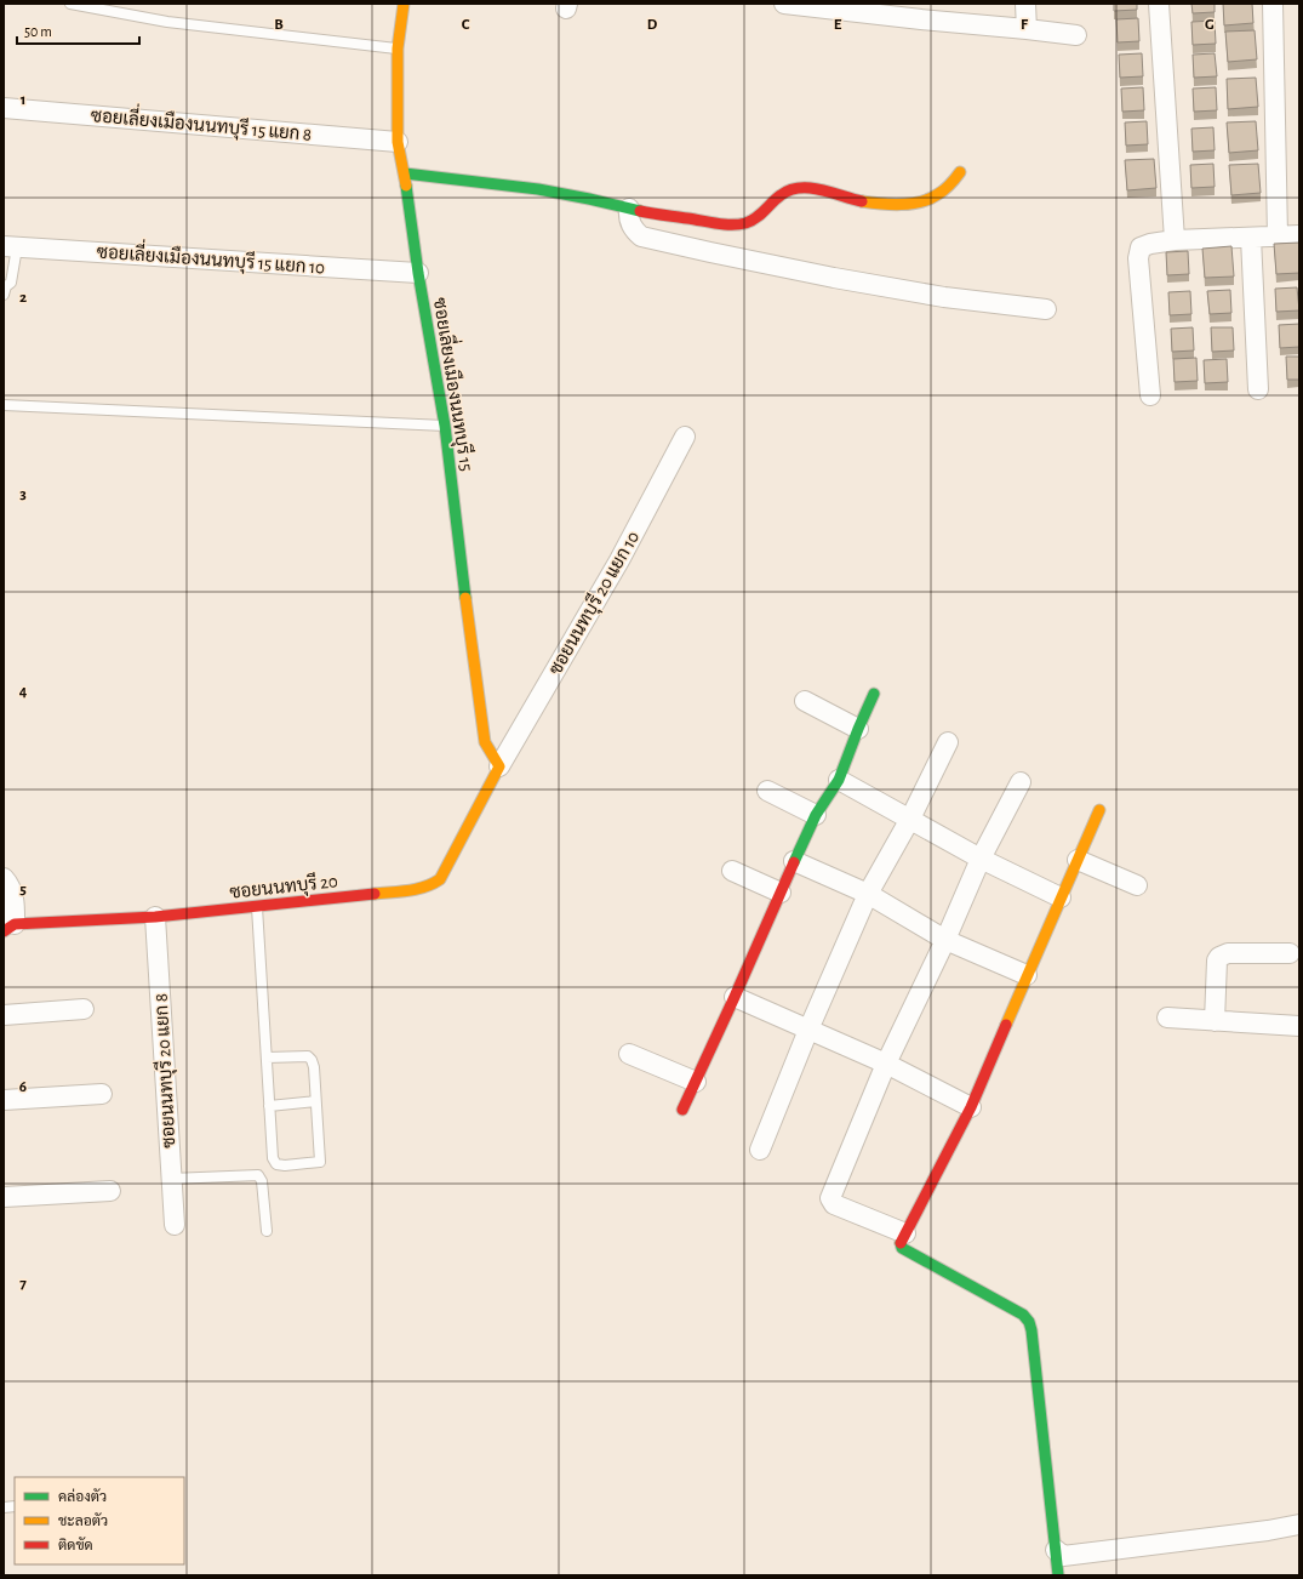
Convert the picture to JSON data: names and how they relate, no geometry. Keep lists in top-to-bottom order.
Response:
{
  "streets": {
    "street": [
      "ซอยเลี่ยงเมืองนนทบุรี 15 แยก 8",
      "ซอยเลี่ยงเมืองนนทบุรี 15 แยก 10",
      "ซอยเลี่ยงเมืองนนทบุรี 15",
      "ซอยนนทบุรี 20 แยก 10",
      "ซอยนนทบุรี 20",
      "ซอยนนทบุรี 20 แยก 8"
    ]
  },
  "crossings": [
    ["ซอยเลี่ยงเมืองนนทบุรี 15 แยก 8", "ซอยเลี่ยงเมืองนนทบุรี 15"],
    ["ซอยเลี่ยงเมืองนนทบุรี 15 แยก 10", "ซอยเลี่ยงเมืองนนทบุรี 15"],
    ["ซอยเลี่ยงเมืองนนทบุรี 15", "ซอยนนทบุรี 20 แยก 10"],
    ["ซอยเลี่ยงเมืองนนทบุรี 15", "ซอยนนทบุรี 20"],
    ["ซอยนนทบุรี 20 แยก 10", "ซอยนนทบุรี 20"],
    ["ซอยนนทบุรี 20", "ซอยนนทบุรี 20 แยก 8"]
  ],
  "legend": ["คล่องตัว", "ชะลอตัว", "ติดขัด"],
  "scale_bar": "50 m",
  "grid": {
    "columns": [
      "B",
      "C",
      "D",
      "E",
      "F",
      "G"
    ],
    "rows": [
      "1",
      "2",
      "3",
      "4",
      "5",
      "6",
      "7"
    ]
  }
}
